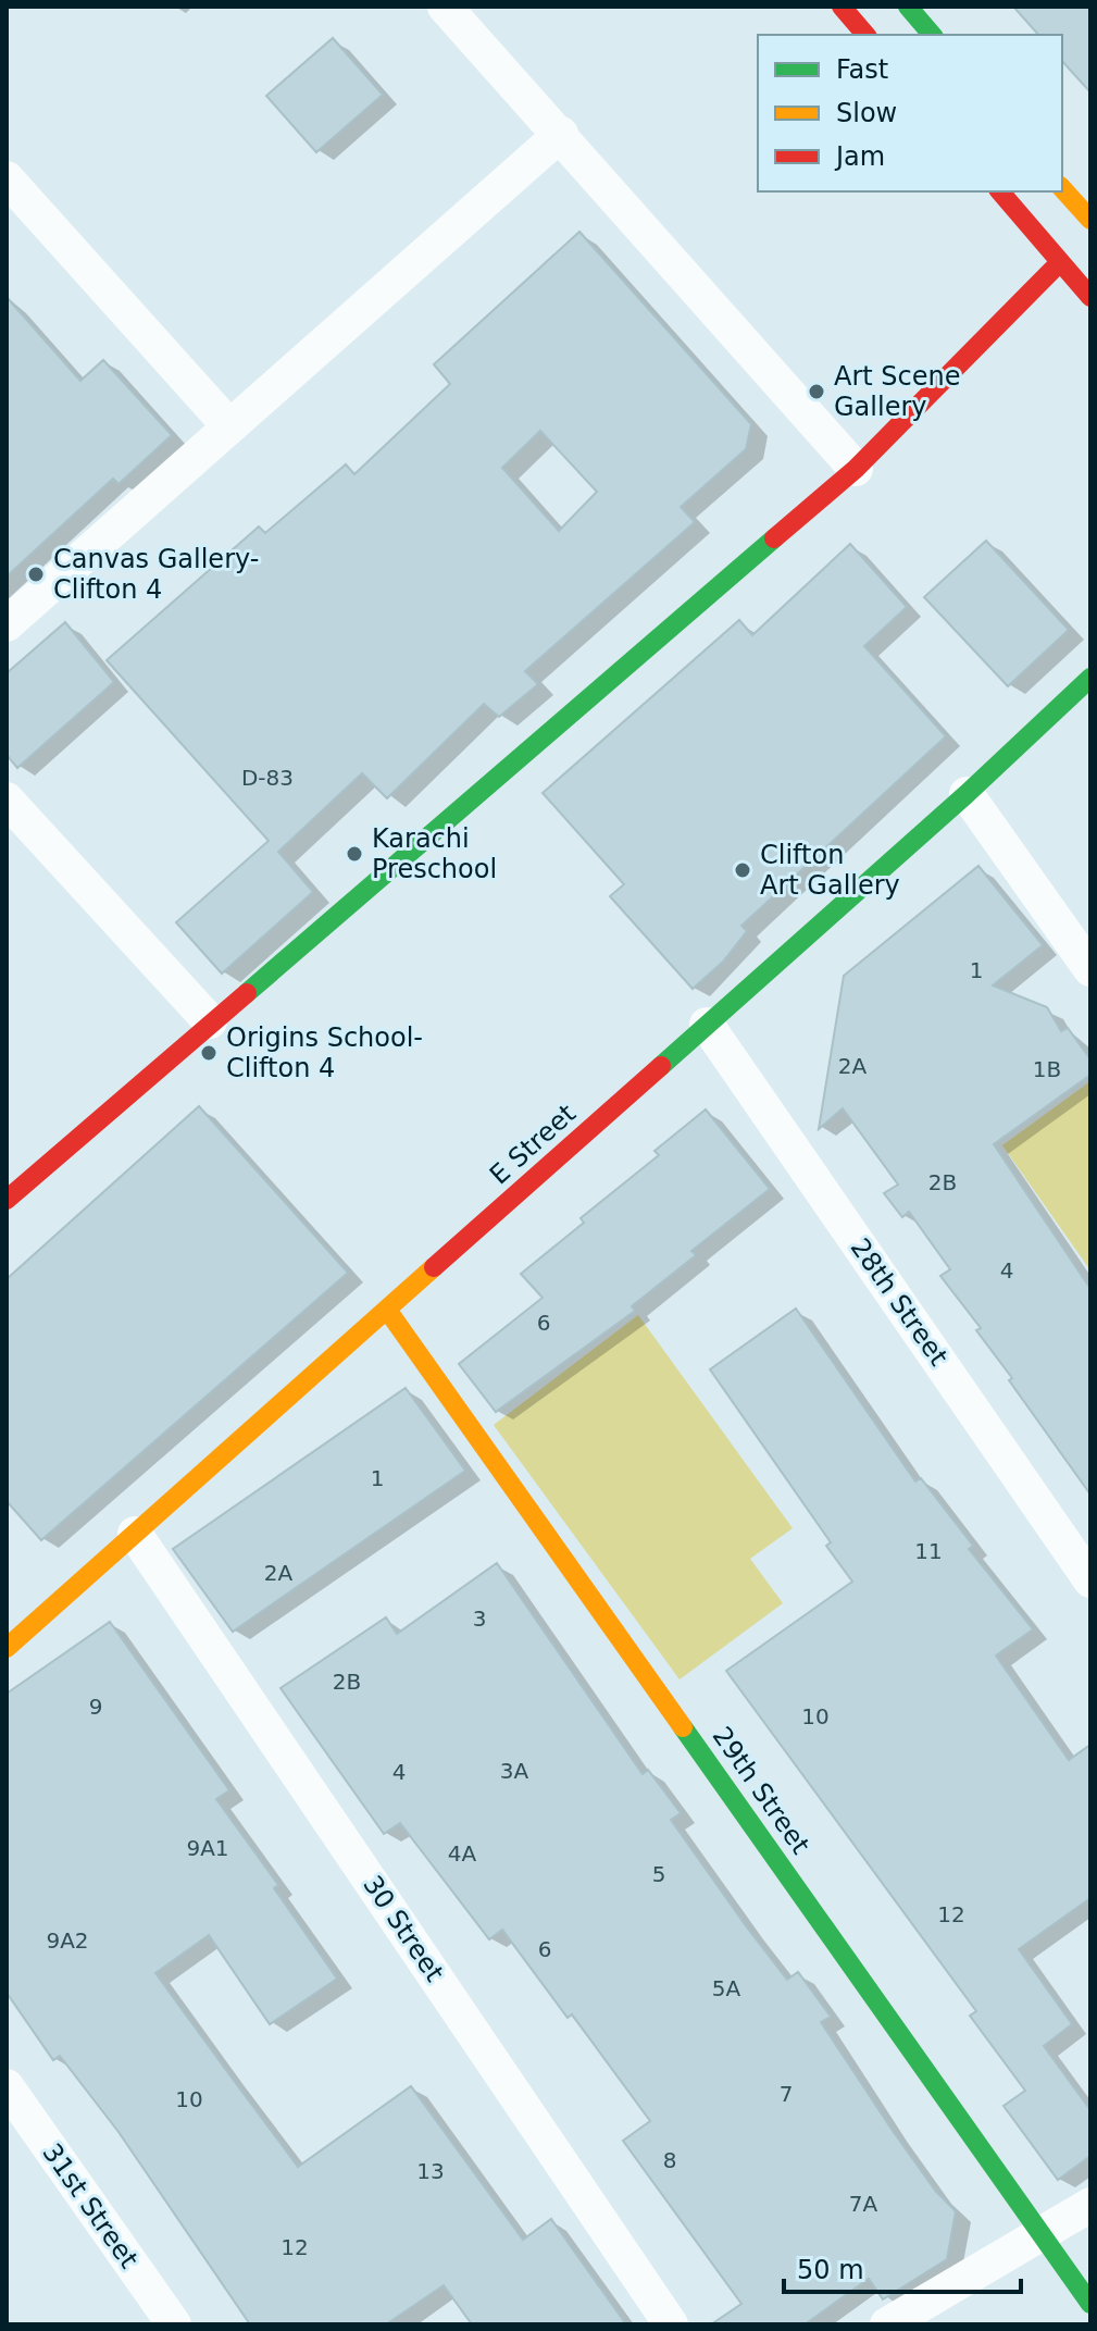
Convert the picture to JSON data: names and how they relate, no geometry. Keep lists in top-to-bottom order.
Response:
{
  "streets": {
    "street": [
      "E Street",
      "28th Street",
      "29th Street",
      "30 Street",
      "31st Street"
    ]
  },
  "crossings": [
    ["E Street", "28th Street"],
    ["E Street", "29th Street"],
    ["E Street", "30 Street"]
  ],
  "places": [
    "Art Scene Gallery",
    "Canvas Gallery- Clifton 4",
    "Karachi Preschool",
    "Clifton Art Gallery",
    "Origins School- Clifton 4"
  ],
  "house_numbers": [
    "D-83",
    "1",
    "2A",
    "1B",
    "2B",
    "4",
    "6",
    "1",
    "11",
    "2A",
    "3",
    "2B",
    "9",
    "10",
    "3A",
    "4",
    "9A1",
    "4A",
    "5",
    "12",
    "9A2",
    "6",
    "5A",
    "7",
    "10",
    "8",
    "13",
    "7A",
    "12"
  ],
  "legend": ["Fast", "Slow", "Jam"],
  "scale_bar": "50 m"
}
